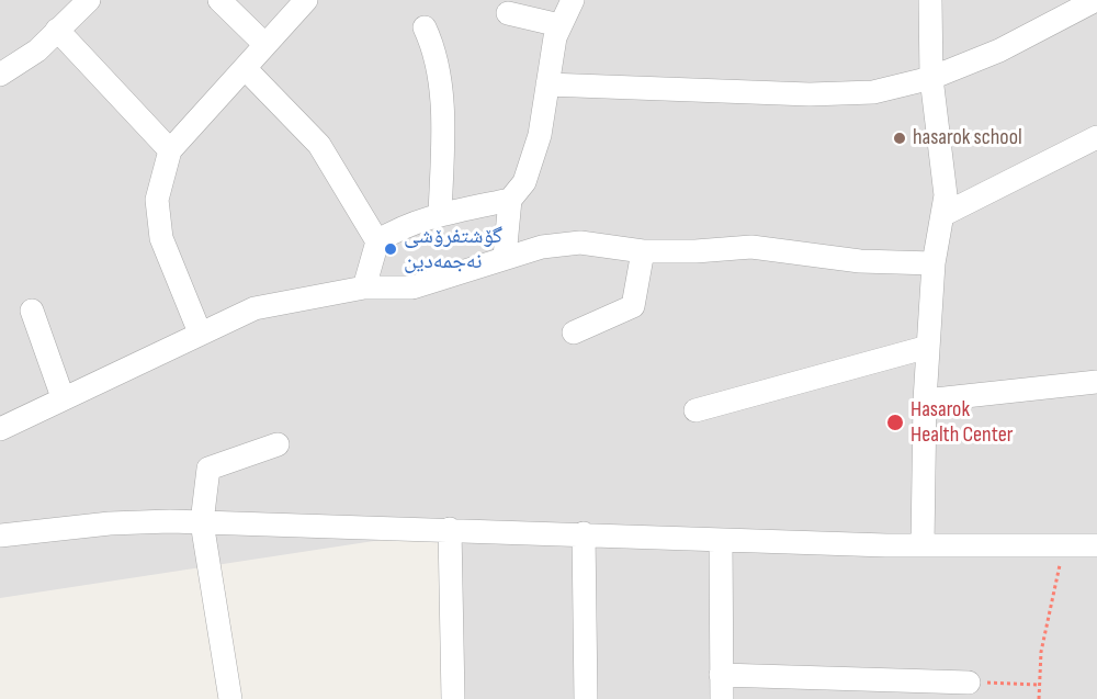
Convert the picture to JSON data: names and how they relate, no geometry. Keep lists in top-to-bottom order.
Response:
{
  "places": ["hasarok school", "گۆشتفرۆشی نەجمەدین", "Hasarok Health Center"]
}
